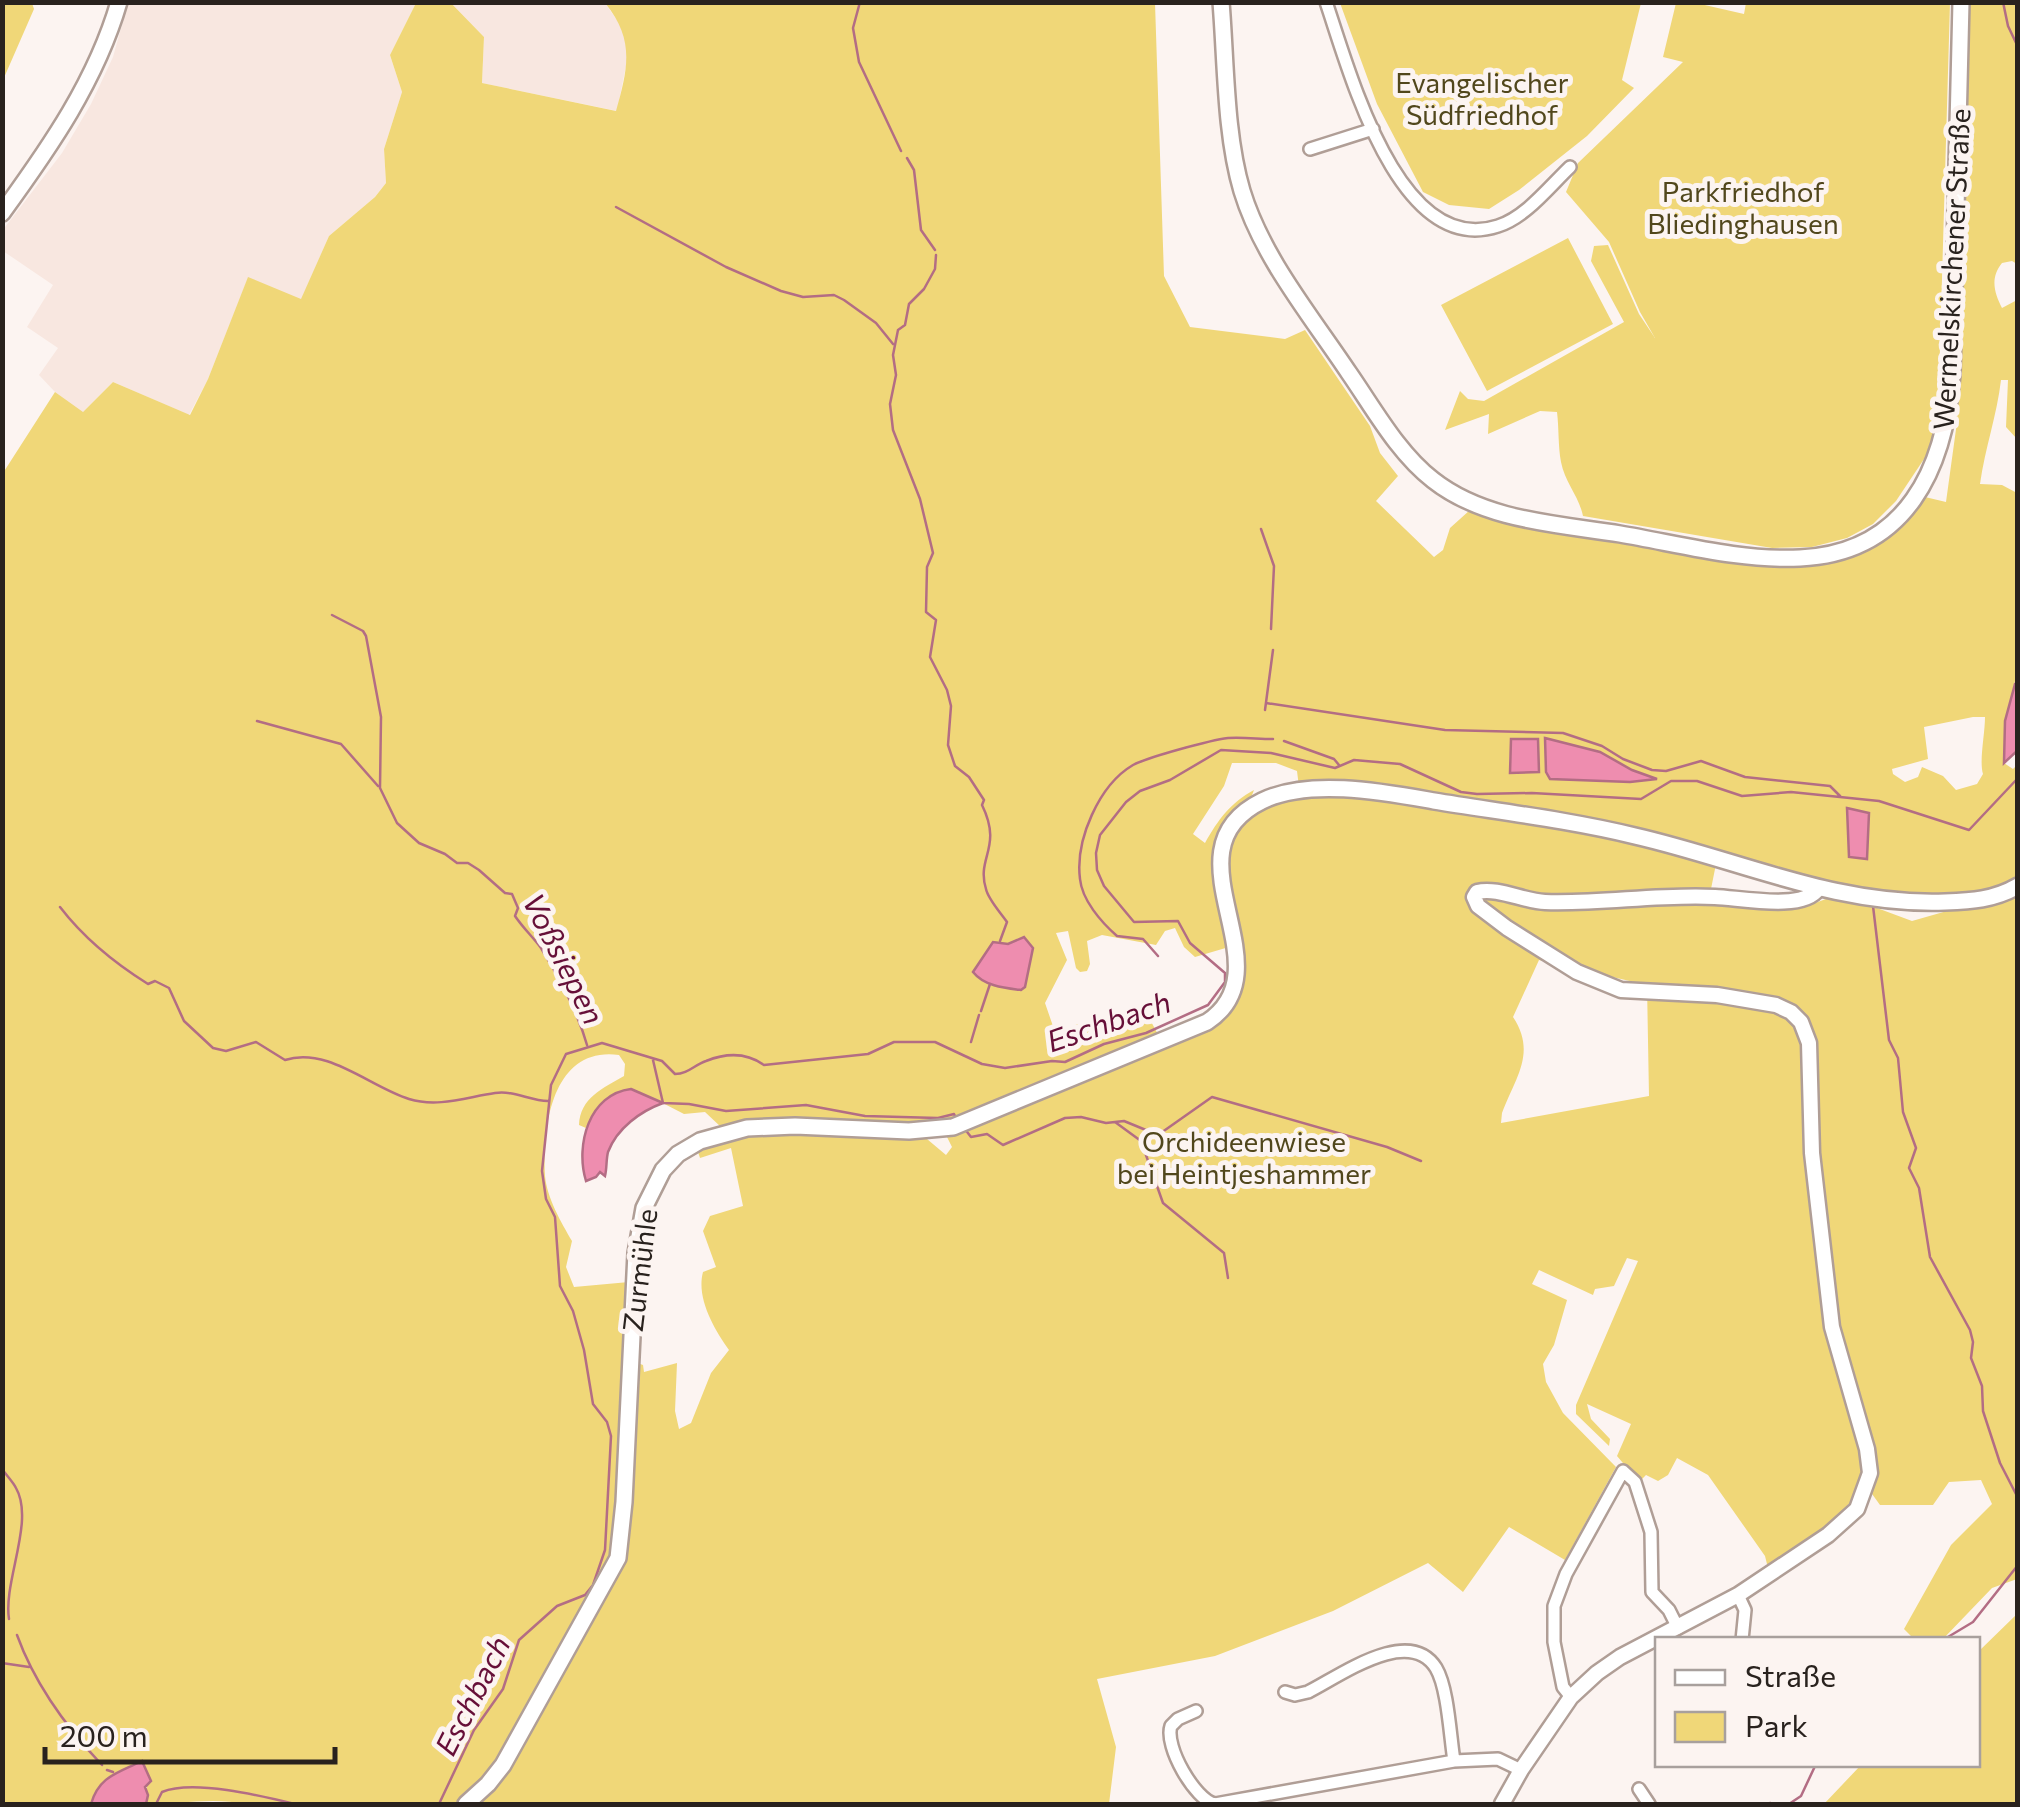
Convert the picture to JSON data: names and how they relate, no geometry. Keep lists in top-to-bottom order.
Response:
{
  "streets": {
    "main road": ["Wermelskirchener Straße", "Zurmühle"]
  },
  "water": ["Voßsiepen", "Eschbach"],
  "parks": ["Evangelischer Südfriedhof", "Parkfriedhof Bliedinghausen", "Orchideenwiese bei Heintjeshammer"],
  "legend": ["Straße", "Park"],
  "scale_bar": "200 m"
}
